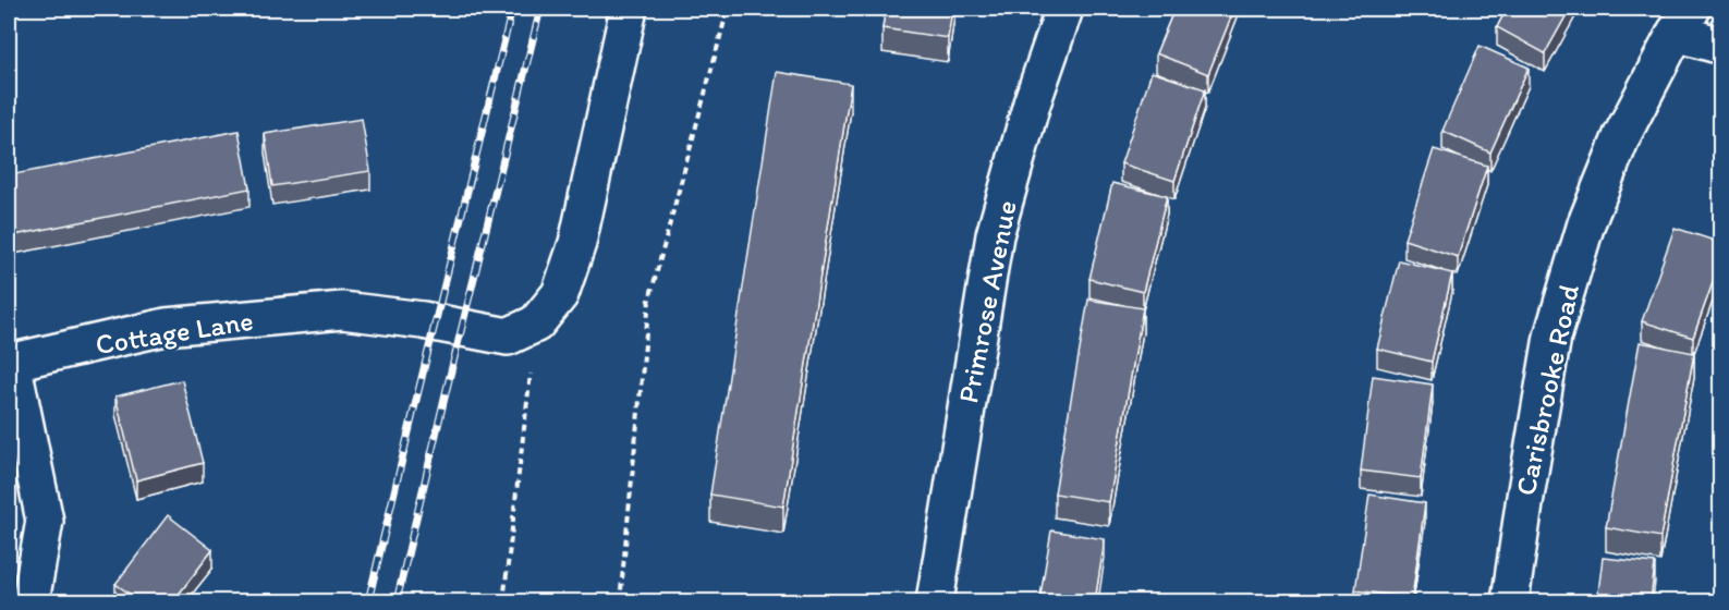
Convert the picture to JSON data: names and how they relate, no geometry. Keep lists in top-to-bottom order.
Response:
{
  "streets": {
    "street": ["Primrose Avenue", "Cottage Lane", "Carisbrooke Road"]
  }
}
